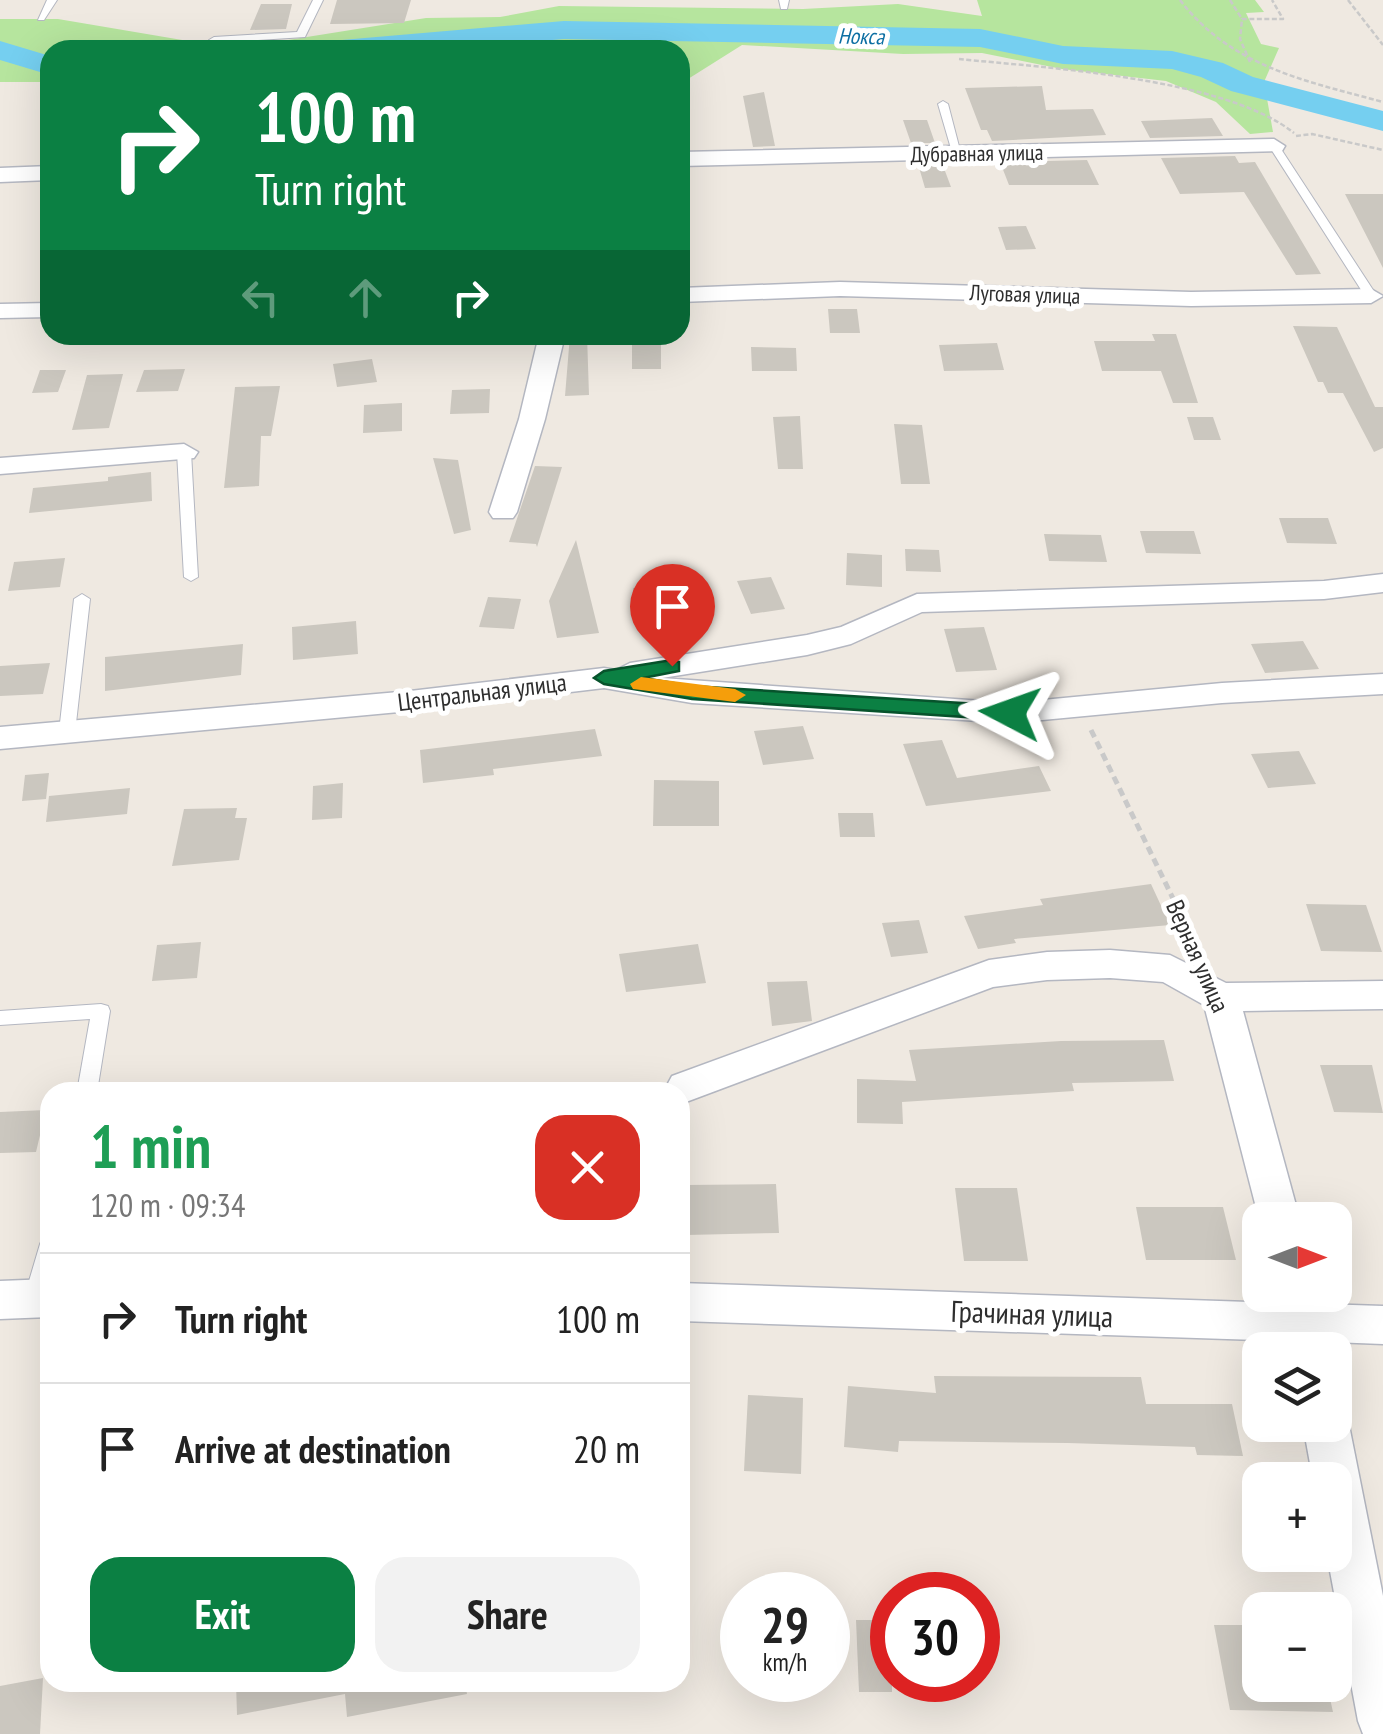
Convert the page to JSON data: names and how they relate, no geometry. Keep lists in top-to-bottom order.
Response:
{
  "streets": {
    "street": [
      "Дубравная улица",
      "Луговая улица",
      "Центральная улица",
      "Верная улица",
      "Грачиная улица"
    ]
  },
  "crossings": [
    ["Центральная улица", "Верная улица"]
  ],
  "water": ["Нокса"],
  "north": "right",
  "page": {
    "turn": ["100 m", "Turn right"],
    "heading": ["1 min", "120 m · 09:34"],
    "map_buttons": ["+", "−"],
    "list": [
      {
        "name": "Turn right",
        "value": "100 m"
      },
      {
        "name": "Arrive at destination",
        "value": "20 m"
      }
    ],
    "buttons": ["Exit", "Share"],
    "speed": "29 km/h",
    "limit": "30"
  }
}
